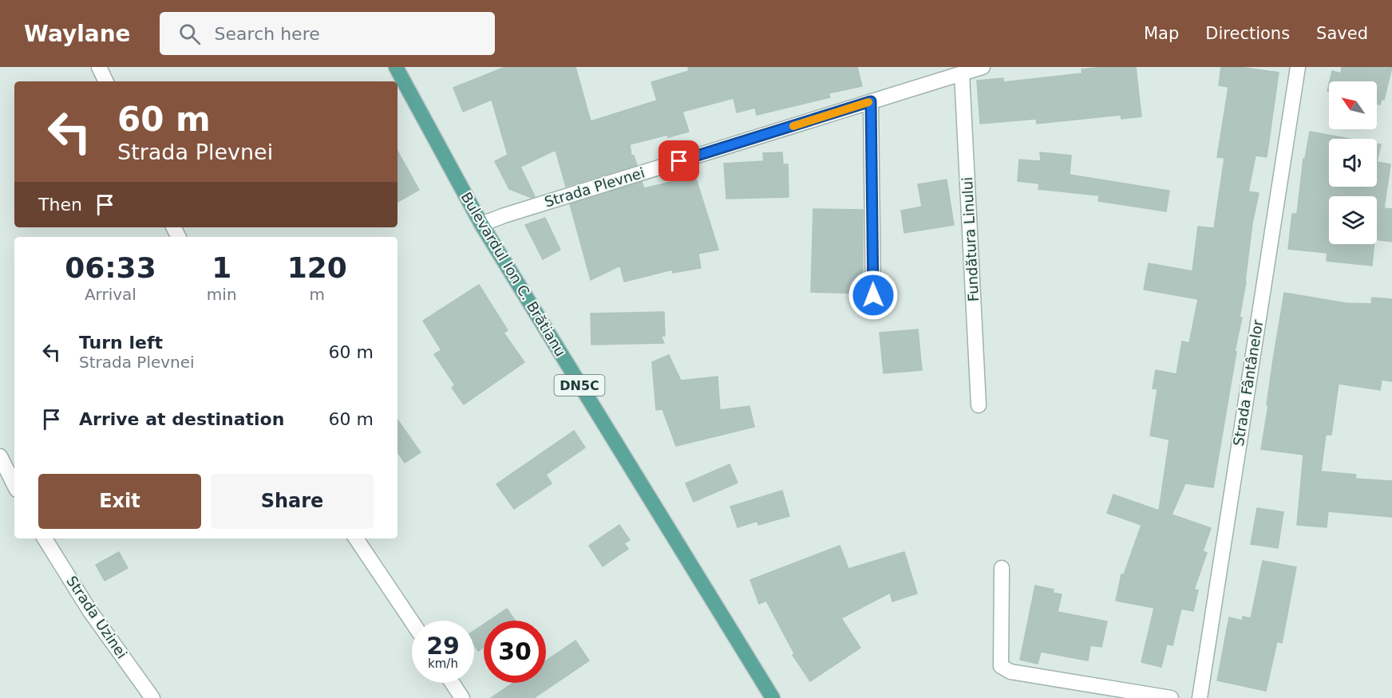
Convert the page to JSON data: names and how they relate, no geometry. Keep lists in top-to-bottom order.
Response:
{
  "streets": {
    "main road": ["Bulevardul Ion C. Brătianu", "DN5C"],
    "street": [
      "Strada Plevnei",
      "Fundătura Linului",
      "Strada Fântânelor",
      "Strada Uzinei"
    ]
  },
  "crossings": [
    ["Strada Plevnei", "Fundătura Linului"],
    ["Strada Plevnei", "Bulevardul Ion C. Brătianu"]
  ],
  "north": "top left",
  "page": {
    "header": "Waylane",
    "search": "Search here",
    "nav": ["Map", "Directions", "Saved"],
    "turn": ["60 m", "Strada Plevnei"],
    "then": "Then",
    "eta": [
      "06:33",
      "Arrival",
      "1",
      "min",
      "120",
      "m"
    ],
    "list": [
      {
        "name": "Turn left",
        "note": "Strada Plevnei",
        "value": "60 m"
      },
      {
        "name": "Arrive at destination",
        "value": "60 m"
      }
    ],
    "buttons": ["Exit", "Share"],
    "speed": "29 km/h",
    "limit": "30"
  }
}
